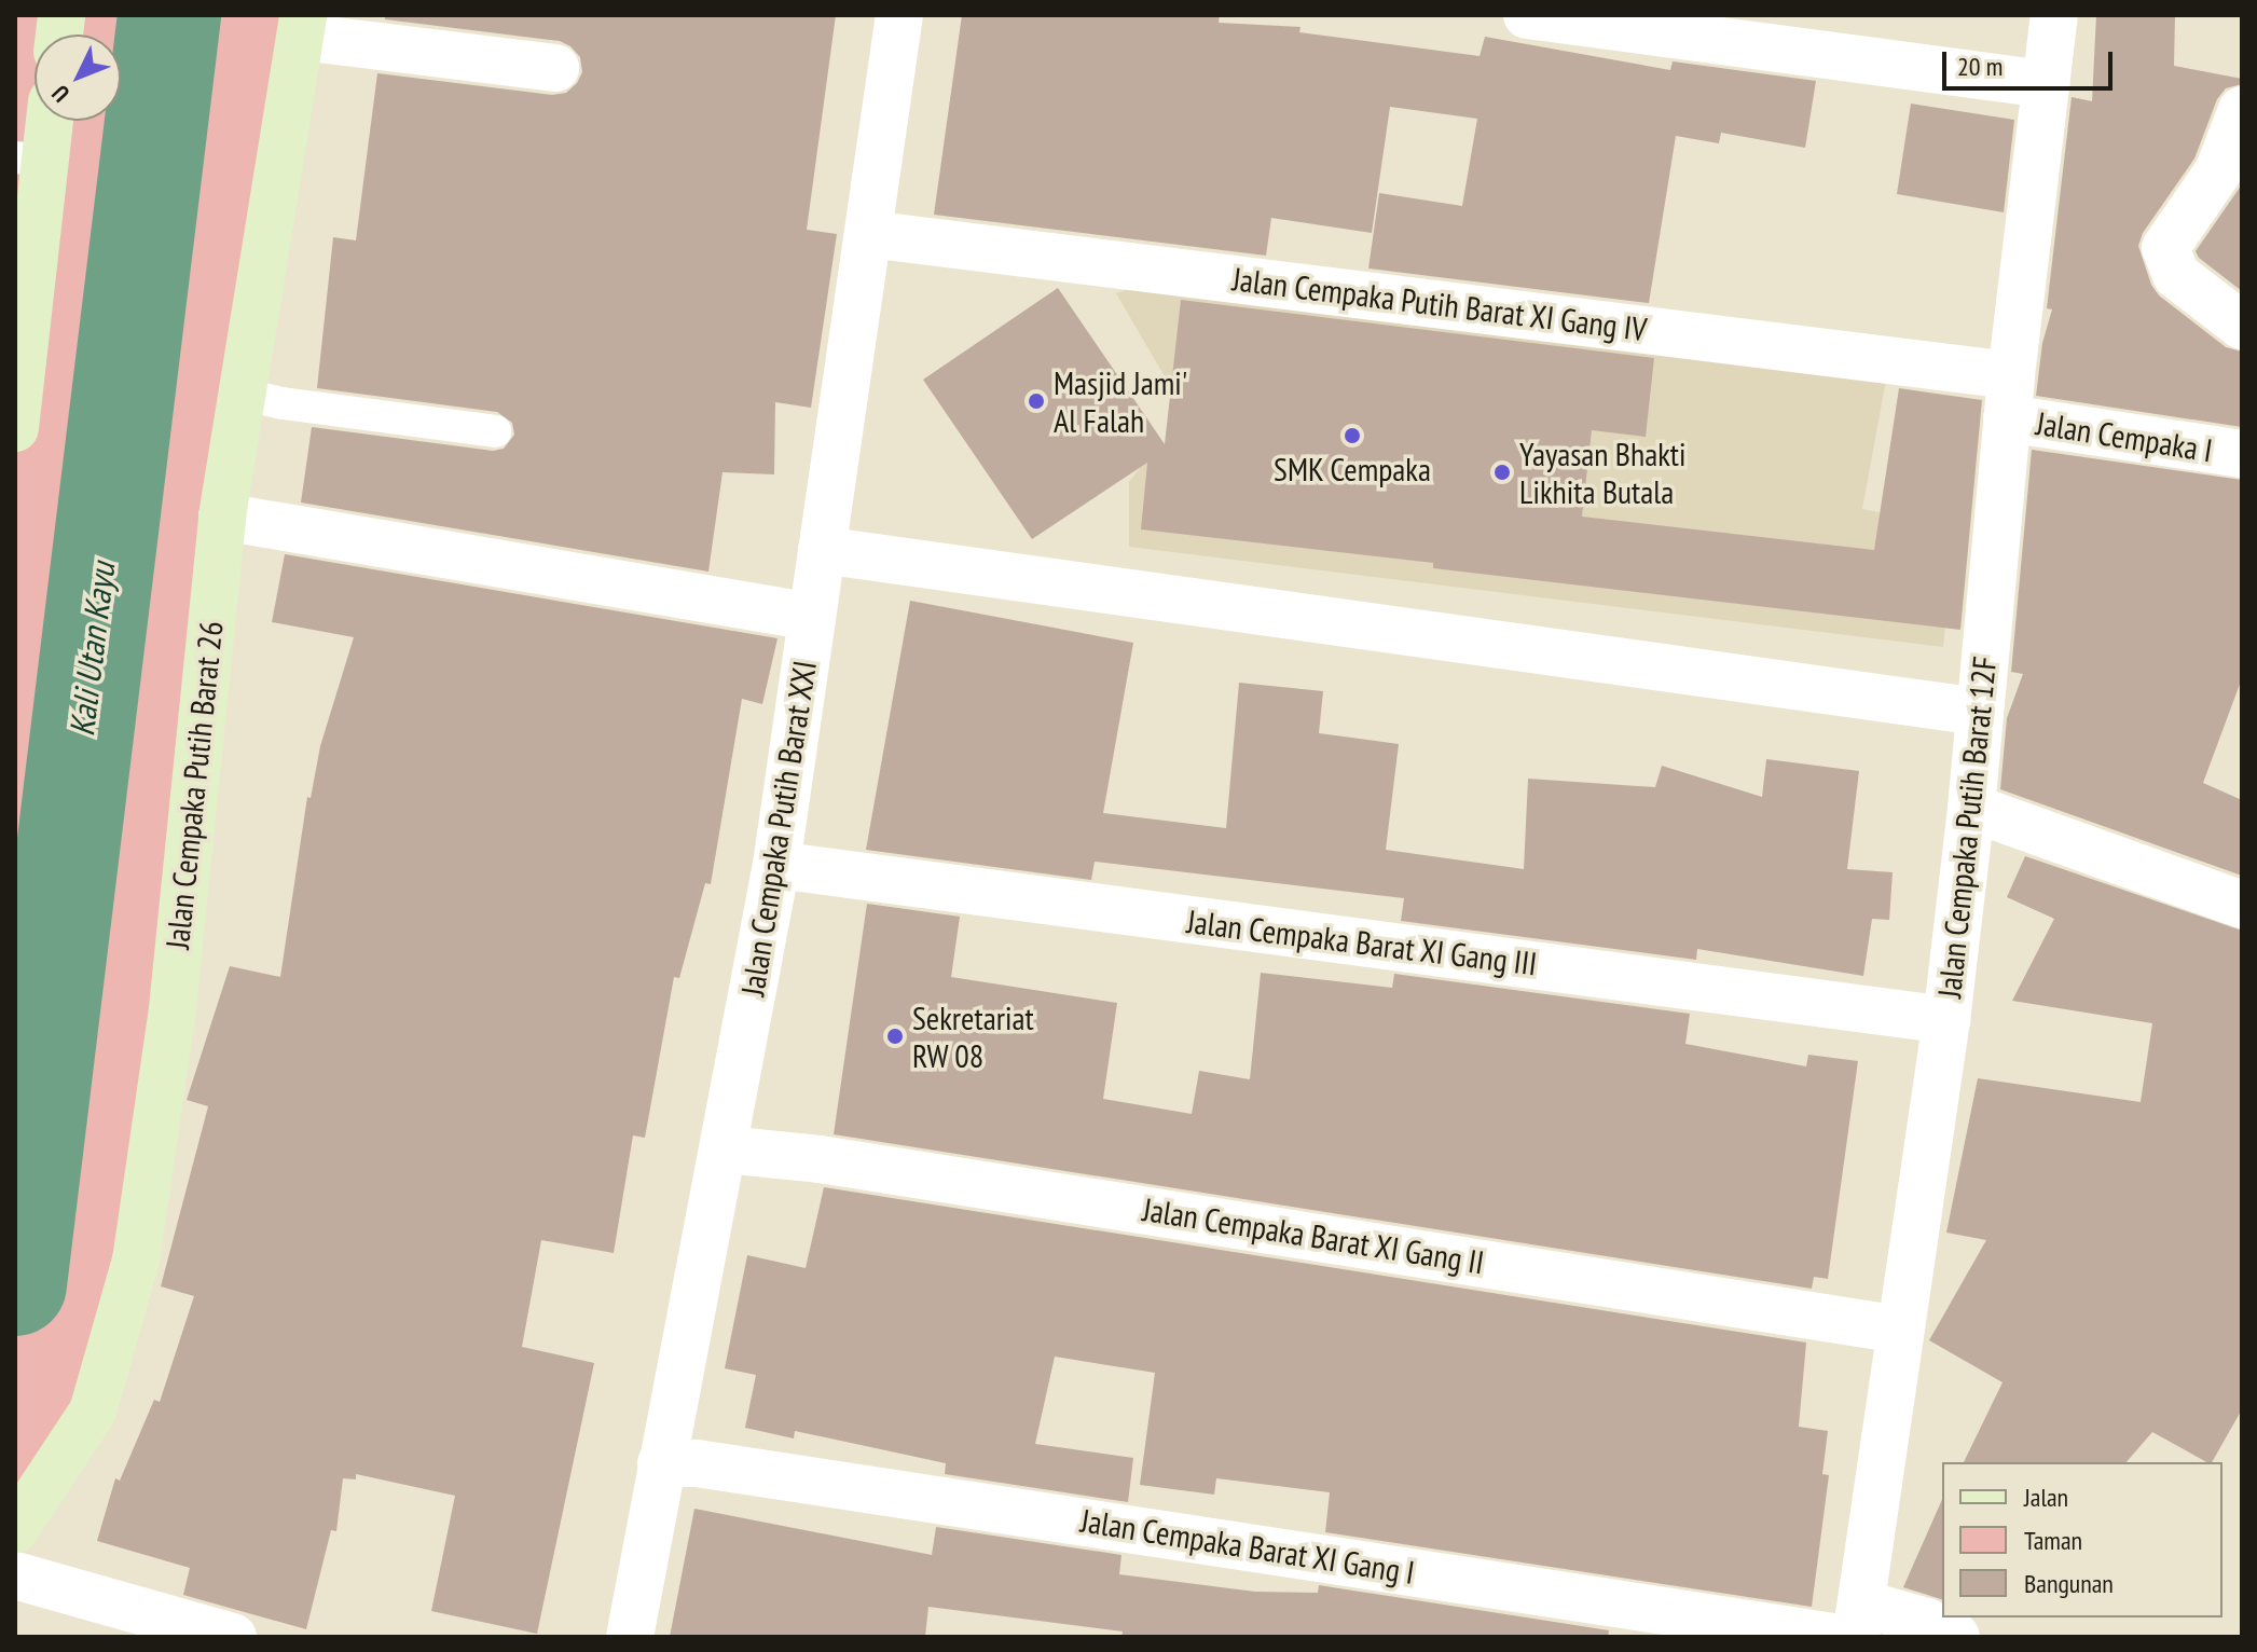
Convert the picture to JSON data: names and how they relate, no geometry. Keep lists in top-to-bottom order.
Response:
{
  "streets": {
    "street": [
      "Jalan Cempaka Putih Barat XI Gang IV",
      "Jalan Cempaka I",
      "Jalan Cempaka Putih Barat 26",
      "Jalan Cempaka Putih Barat 12F",
      "Jalan Cempaka Putih Barat XXI",
      "Jalan Cempaka Barat XI Gang III",
      "Jalan Cempaka Barat XI Gang II",
      "Jalan Cempaka Barat XI Gang I"
    ]
  },
  "crossings": [
    ["Jalan Cempaka Putih Barat XI Gang IV", "Jalan Cempaka I"],
    ["Jalan Cempaka Putih Barat XI Gang IV", "Jalan Cempaka Putih Barat 12F"],
    ["Jalan Cempaka Putih Barat XI Gang IV", "Jalan Cempaka Putih Barat XXI"],
    ["Jalan Cempaka I", "Jalan Cempaka Putih Barat 12F"],
    ["Jalan Cempaka Putih Barat 12F", "Jalan Cempaka Barat XI Gang III"],
    ["Jalan Cempaka Putih Barat 12F", "Jalan Cempaka Barat XI Gang II"],
    ["Jalan Cempaka Putih Barat 12F", "Jalan Cempaka Barat XI Gang I"],
    ["Jalan Cempaka Putih Barat XXI", "Jalan Cempaka Barat XI Gang III"],
    ["Jalan Cempaka Putih Barat XXI", "Jalan Cempaka Barat XI Gang II"],
    ["Jalan Cempaka Putih Barat XXI", "Jalan Cempaka Barat XI Gang I"]
  ],
  "water": ["Kali Utan Kayu"],
  "places": [
    "Masjid Jami' Al Falah",
    "SMK Cempaka",
    "Yayasan Bhakti Likhita Butala",
    "Sekretariat RW 08"
  ],
  "legend": ["Jalan", "Taman", "Bangunan"],
  "scale_bar": "20 m",
  "north": "bottom left"
}
